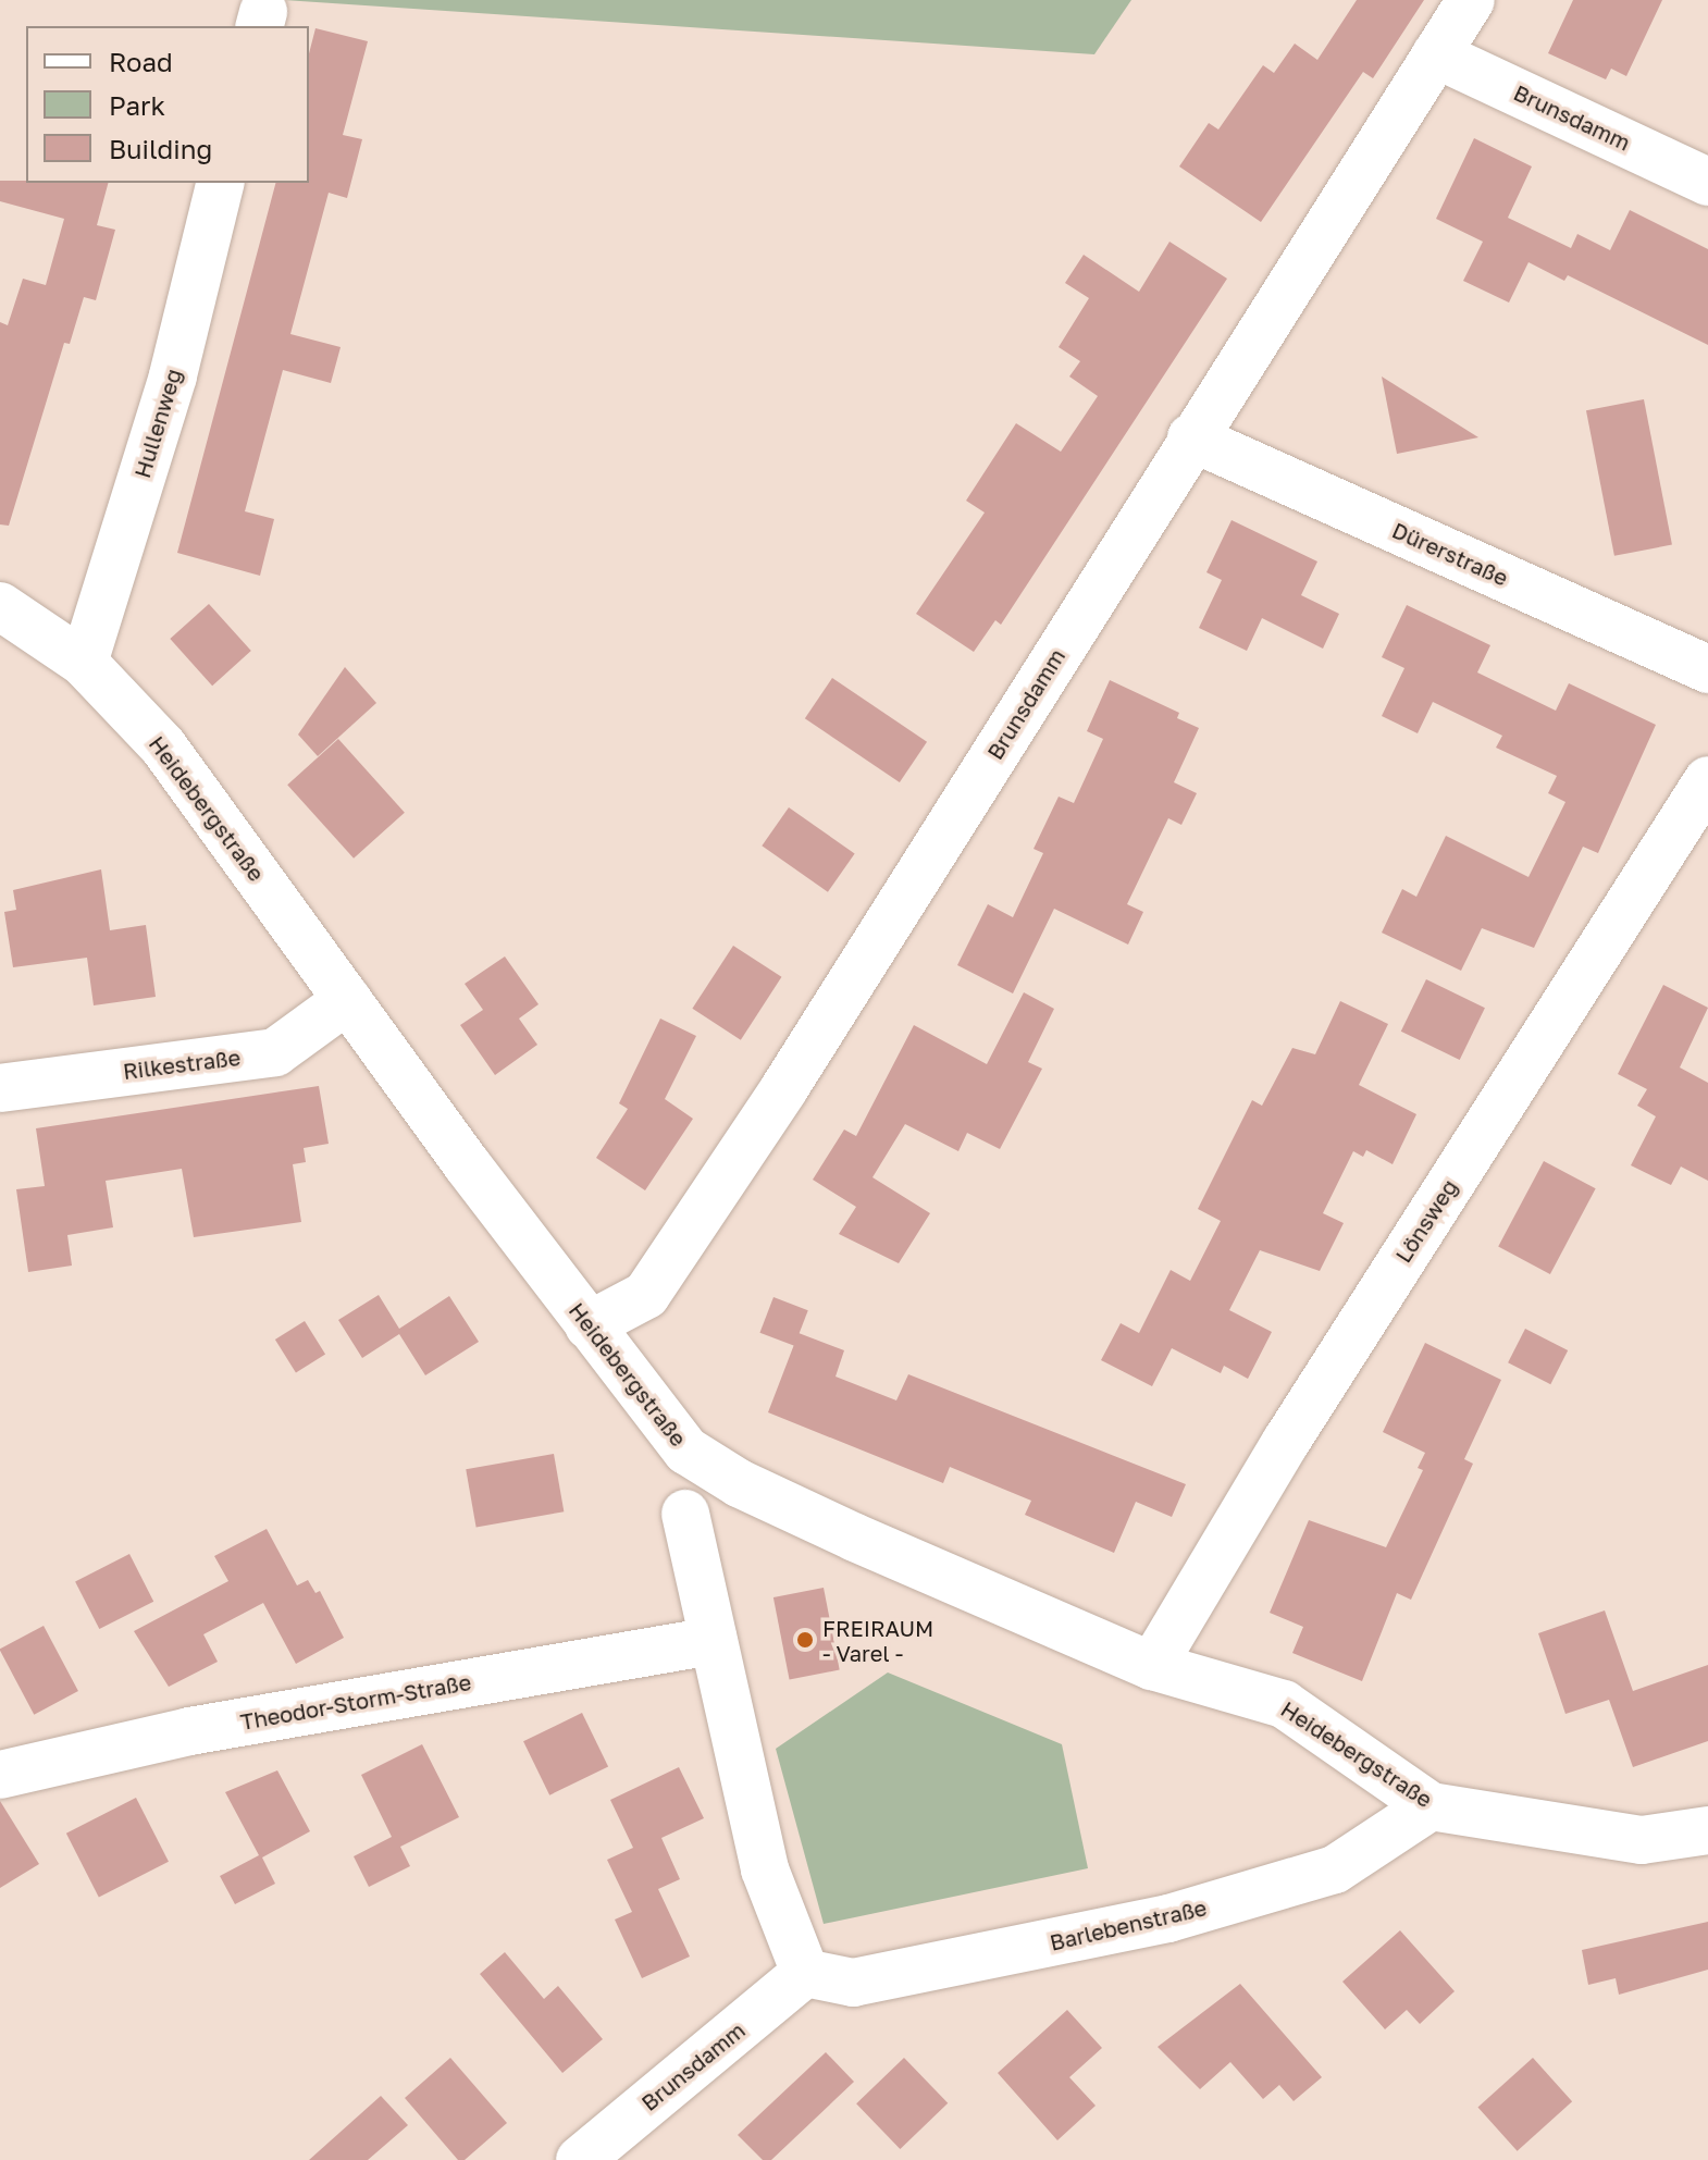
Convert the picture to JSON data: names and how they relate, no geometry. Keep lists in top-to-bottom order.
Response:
{
  "streets": {
    "street": [
      "Brunsdamm",
      "Hullenweg",
      "Dürerstraße",
      "Heidebergstraße",
      "Rilkestraße",
      "Lönsweg",
      "Theodor-Storm-Straße",
      "Barlebenstraße"
    ]
  },
  "crossings": [
    ["Brunsdamm", "Dürerstraße"],
    ["Brunsdamm", "Heidebergstraße"],
    ["Brunsdamm", "Barlebenstraße"],
    ["Hullenweg", "Heidebergstraße"],
    ["Heidebergstraße", "Rilkestraße"],
    ["Heidebergstraße", "Lönsweg"],
    ["Heidebergstraße", "Barlebenstraße"]
  ],
  "places": ["FREIRAUM - Varel -"],
  "legend": ["Road", "Park", "Building"]
}
